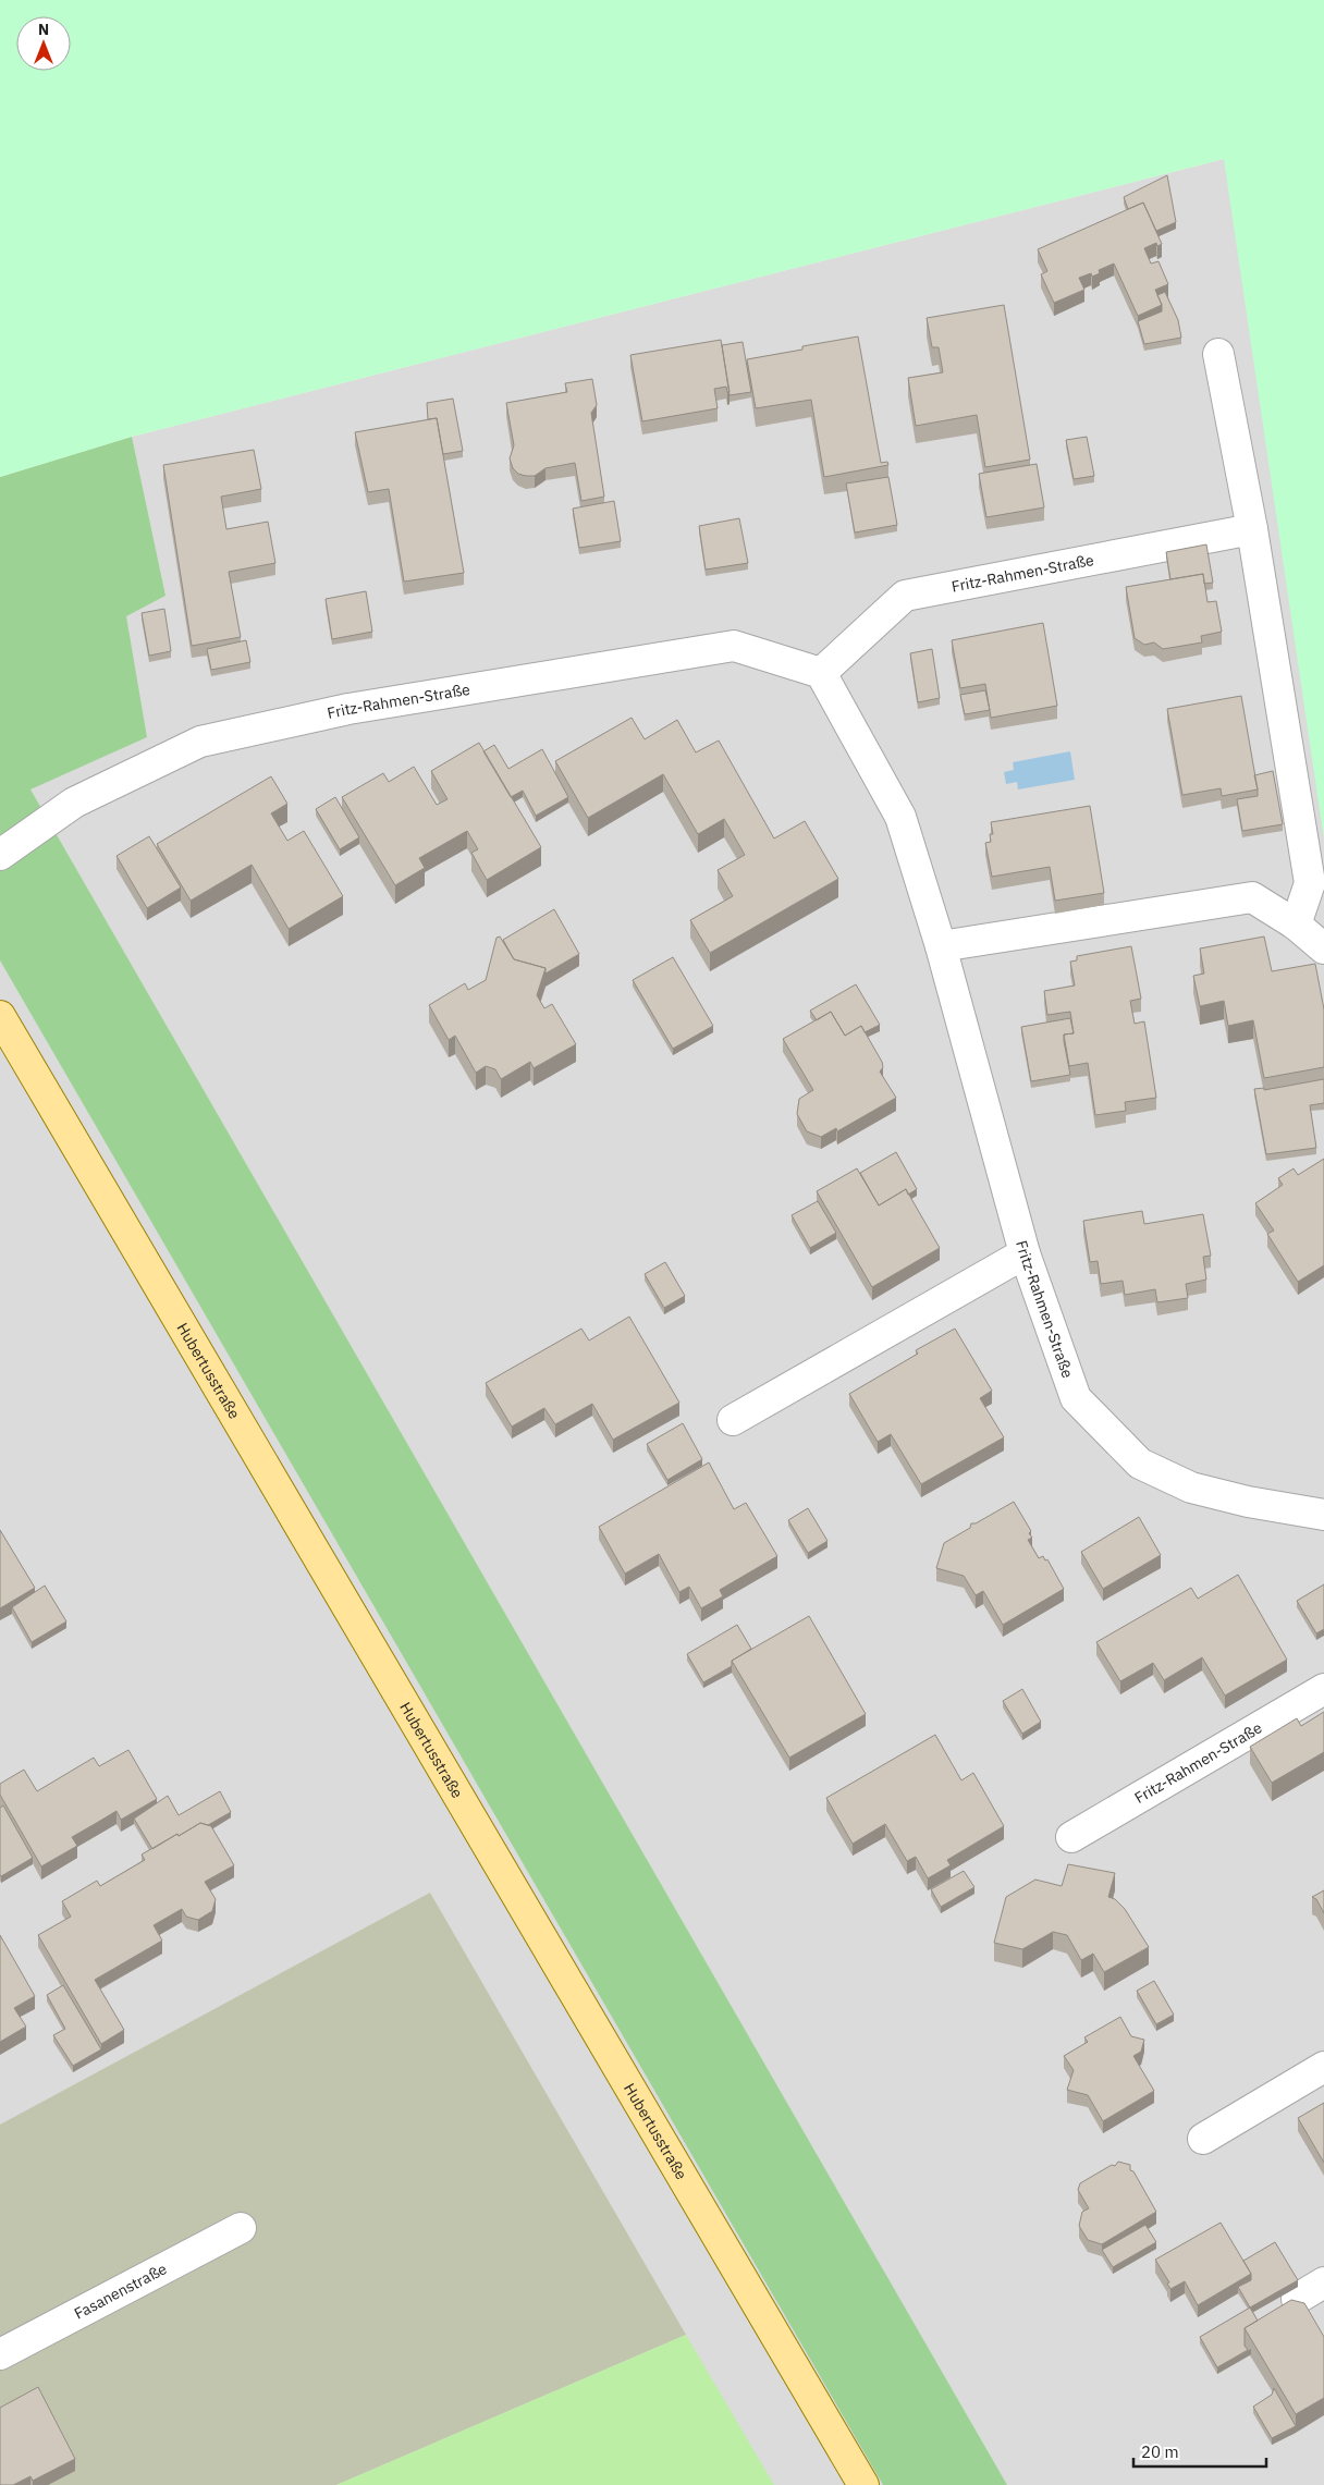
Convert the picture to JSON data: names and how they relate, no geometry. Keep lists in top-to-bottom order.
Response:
{
  "streets": {
    "main road": ["Hubertusstraße"],
    "street": ["Fritz-Rahmen-Straße", "Fasanenstraße"]
  },
  "scale_bar": "20 m",
  "north": "top"
}
